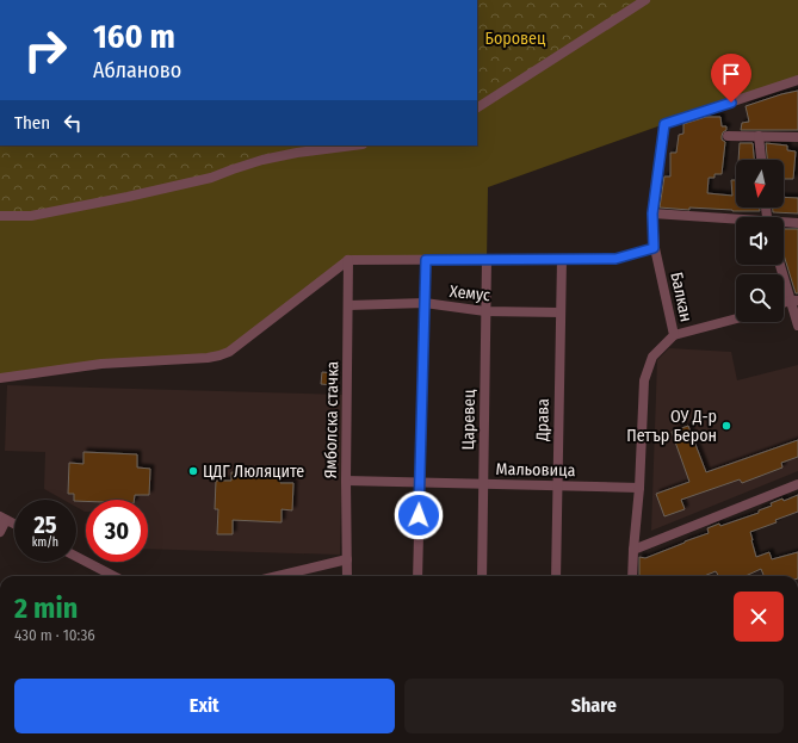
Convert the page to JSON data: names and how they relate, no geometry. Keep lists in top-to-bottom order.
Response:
{
  "streets": {
    "street": [
      "Хемус",
      "Балкан",
      "Ямболска стачка",
      "Царевец",
      "Драва",
      "Мальовица"
    ]
  },
  "crossings": [
    ["Хемус", "Ямболска стачка"],
    ["Хемус", "Царевец"],
    ["Хемус", "Драва"],
    ["Балкан", "Мальовица"],
    ["Ямболска стачка", "Мальовица"],
    ["Царевец", "Мальовица"],
    ["Драва", "Мальовица"]
  ],
  "parks": ["Боровец"],
  "places": ["ОУ Д-р Петър Берон", "ЦДГ Люляците"],
  "north": "bottom",
  "page": {
    "turn": ["160 m", "Абланово"],
    "then": "Then",
    "speed": "25 km/h",
    "limit": "30",
    "heading": ["2 min", "430 m · 10:36"],
    "buttons": ["Exit", "Share"]
  }
}
